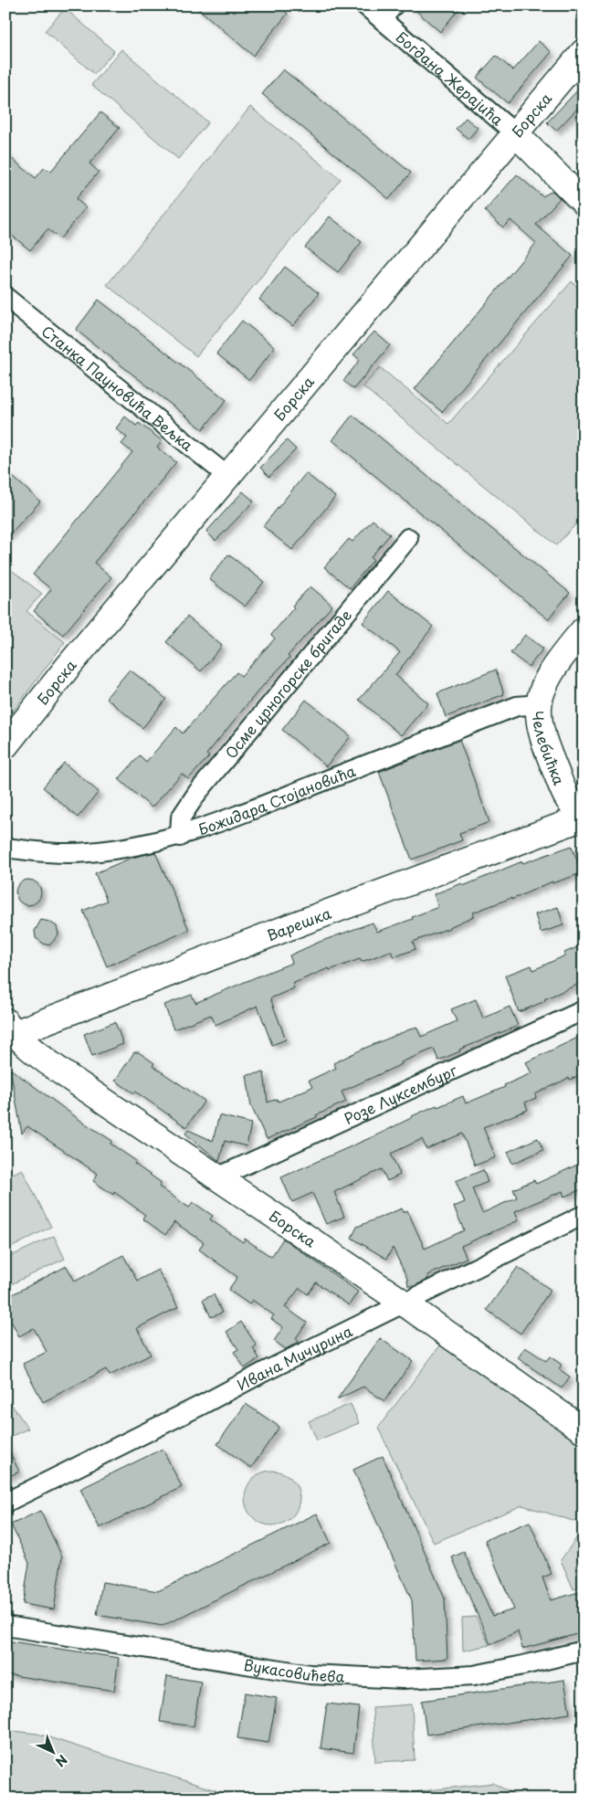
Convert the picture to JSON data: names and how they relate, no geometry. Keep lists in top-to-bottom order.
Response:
{
  "streets": {
    "main road": ["Борска", "Челебићка", "Варешка"],
    "street": [
      "Богдана Жерајића",
      "Станка Пауновића Вељка",
      "Осме црногорске бригаде",
      "Божидара Стојановића",
      "Розе Луксембург",
      "Ивана Мичурина",
      "Вукасовићева"
    ]
  },
  "crossings": [
    ["Богдана Жерајића", "Борска"],
    ["Борска", "Станка Пауновића Вељка"],
    ["Борска", "Варешка"],
    ["Борска", "Розе Луксембург"],
    ["Борска", "Ивана Мичурина"],
    ["Осме црногорске бригаде", "Божидара Стојановића"],
    ["Челебићка", "Божидара Стојановића"],
    ["Челебићка", "Варешка"]
  ],
  "north": "bottom right"
}
